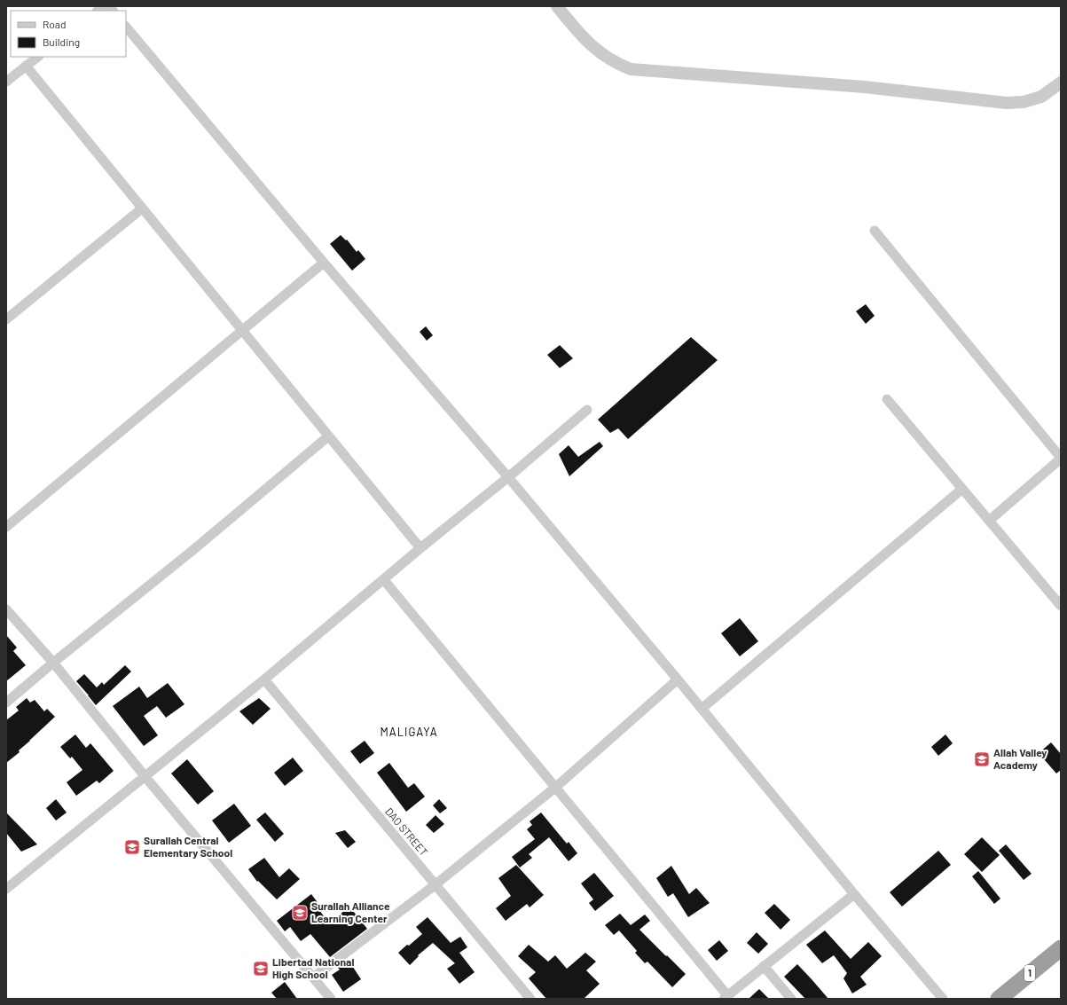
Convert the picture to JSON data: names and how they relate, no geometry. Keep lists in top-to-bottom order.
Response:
{
  "streets": {
    "highway": ["1"],
    "street": ["DAO STREET"]
  },
  "districts": ["MALIGAYA"],
  "places": {
    "school or university": [
      "Allah Valley Academy",
      "Surallah Central Elementary School",
      "Surallah Alliance Learning Center",
      "Libertad National High School"
    ]
  },
  "legend": ["Road", "Building"]
}
